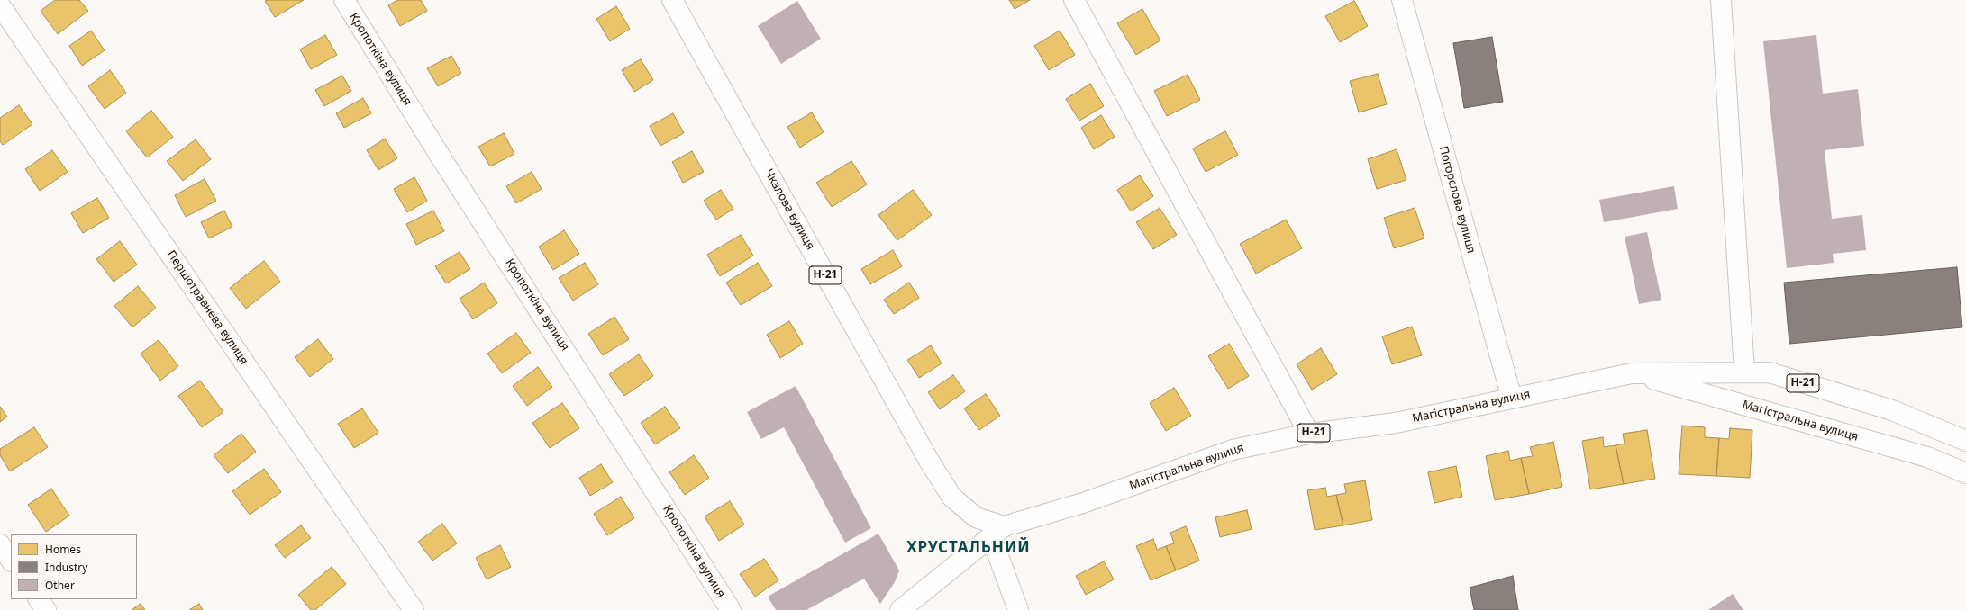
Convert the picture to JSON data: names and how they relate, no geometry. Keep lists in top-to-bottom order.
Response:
{
  "streets": {
    "street": [
      "Кропоткіна вулиця",
      "Погорєлова вулиця",
      "Чкалова вулиця",
      "Н-21",
      "Першотравнева вулиця",
      "Магістральна вулиця"
    ]
  },
  "crossings": [
    ["Погорєлова вулиця", "Магістральна вулиця"],
    ["Чкалова вулиця", "Магістральна вулиця"]
  ],
  "districts": ["ХРУСТАЛЬНИЙ"],
  "legend": ["Homes", "Industry", "Other"]
}
